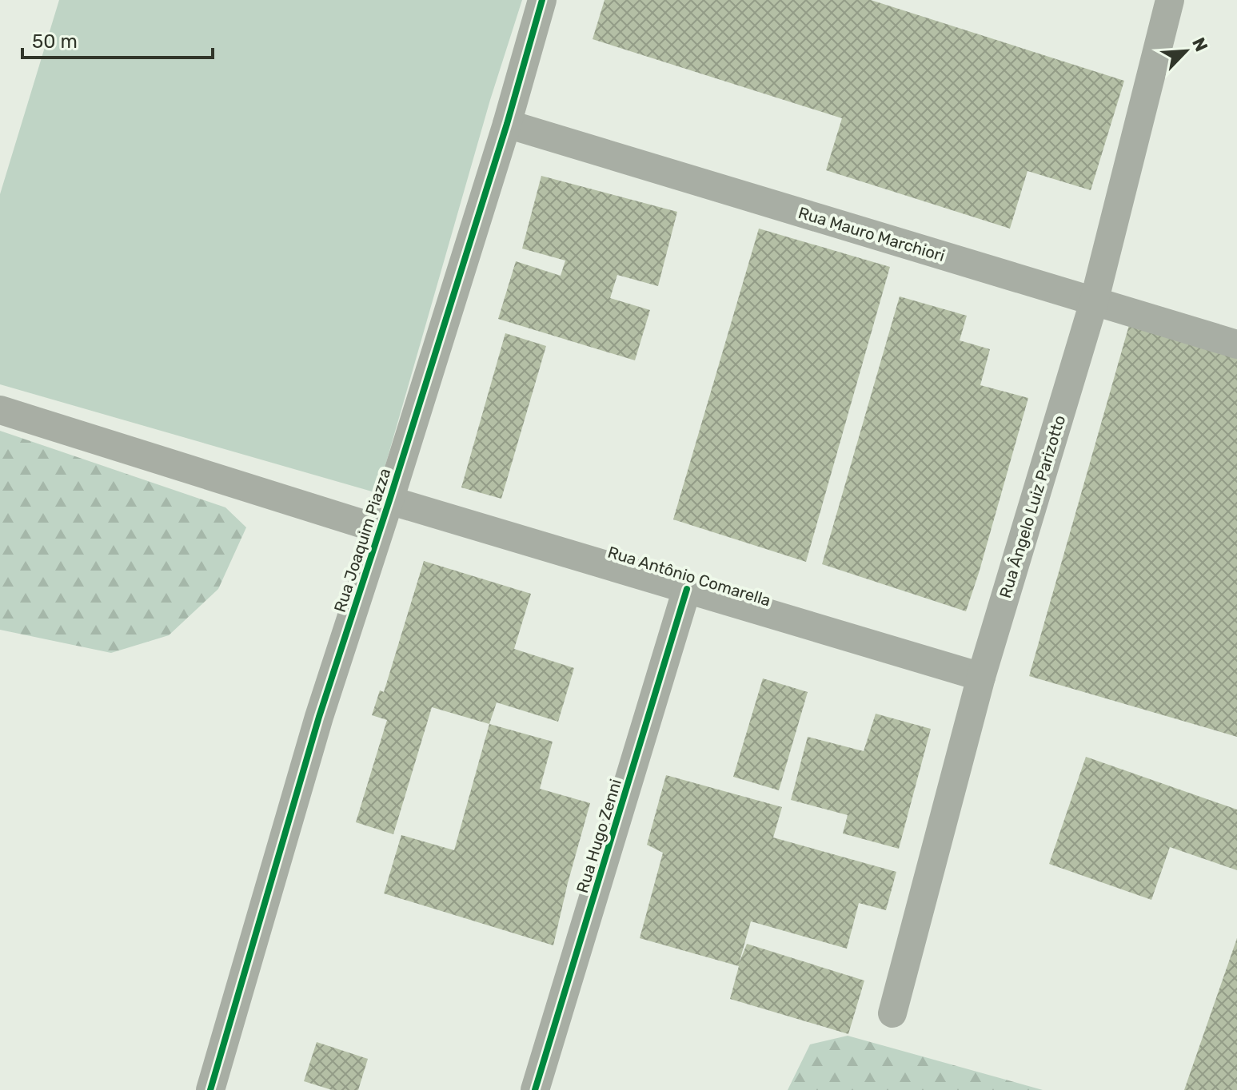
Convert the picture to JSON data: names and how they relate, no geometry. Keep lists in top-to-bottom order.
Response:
{
  "streets": {
    "street": [
      "Rua Mauro Marchiori",
      "Rua Ângelo Luiz Parizotto",
      "Rua Joaquim Piazza",
      "Rua Antônio Comarella",
      "Rua Hugo Zenni"
    ]
  },
  "crossings": [
    ["Rua Mauro Marchiori", "Rua Ângelo Luiz Parizotto"],
    ["Rua Mauro Marchiori", "Rua Joaquim Piazza"],
    ["Rua Ângelo Luiz Parizotto", "Rua Antônio Comarella"],
    ["Rua Joaquim Piazza", "Rua Antônio Comarella"],
    ["Rua Antônio Comarella", "Rua Hugo Zenni"]
  ],
  "scale_bar": "50 m",
  "north": "top right"
}
